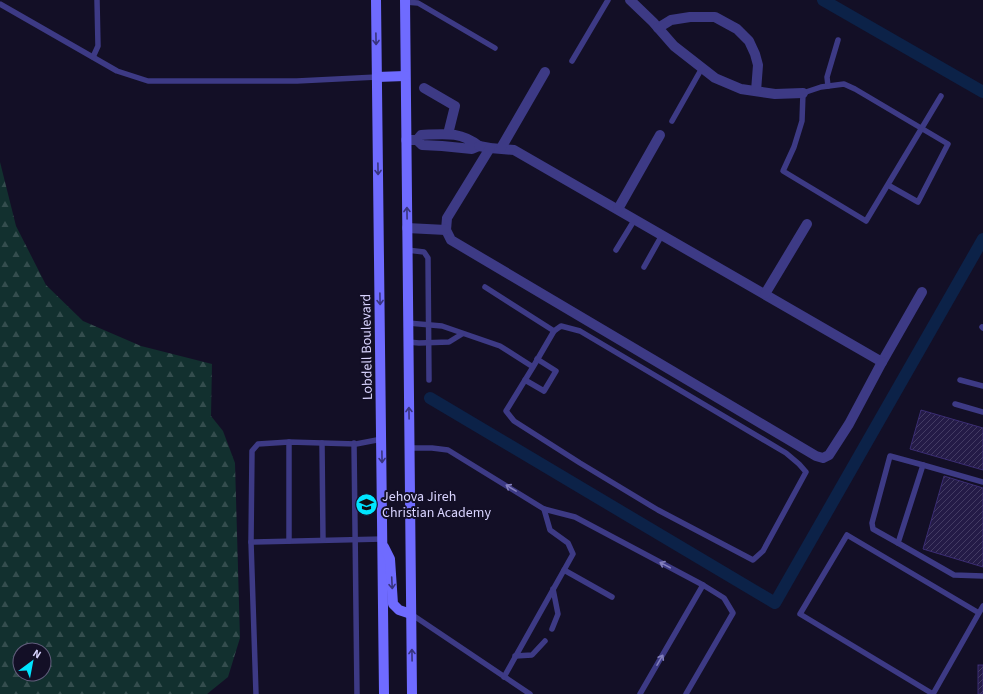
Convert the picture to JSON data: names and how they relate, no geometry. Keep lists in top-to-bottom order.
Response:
{
  "streets": {
    "main road": ["Lobdell Boulevard"]
  },
  "places": {
    "school or university": ["Jehova Jireh Christian Academy"]
  },
  "north": "top right"
}
